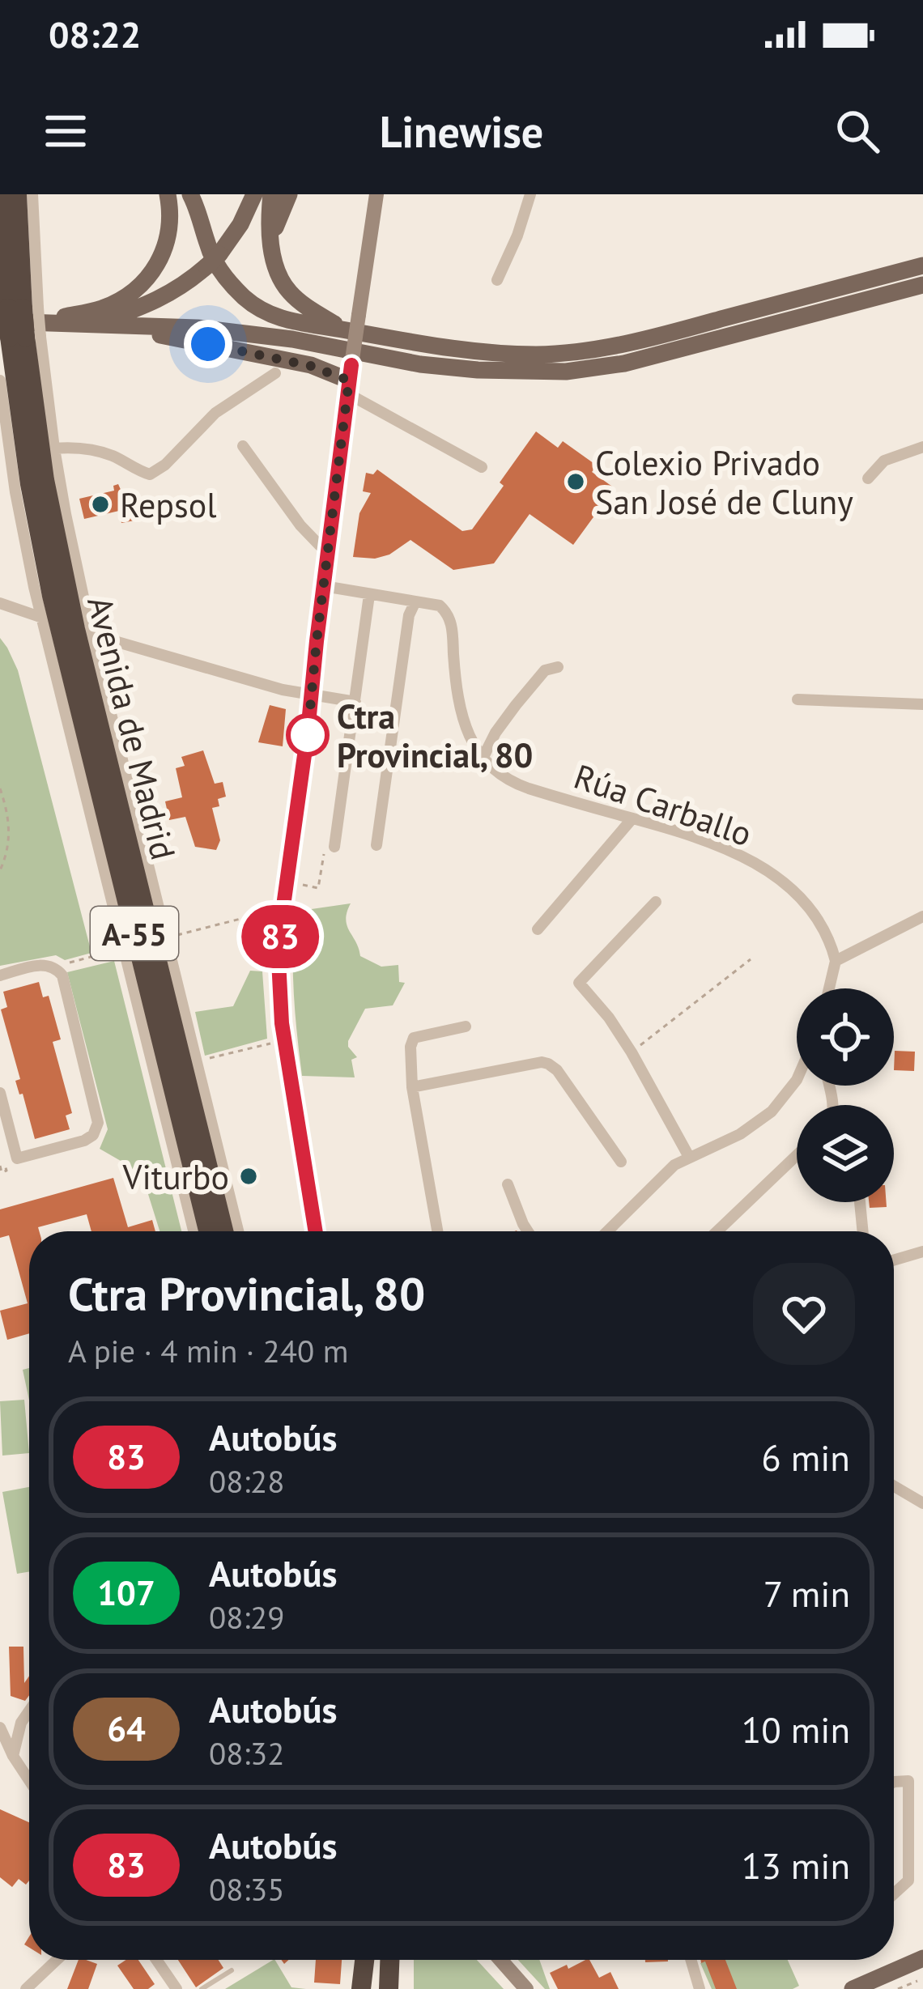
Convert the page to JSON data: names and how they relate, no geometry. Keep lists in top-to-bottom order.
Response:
{
  "streets": {
    "highway": ["Avenida de Madrid", "A-55"],
    "street": ["Rúa Carballo"]
  },
  "places": [
    "Colexio Privado San José de Cluny",
    "Repsol",
    "Ctra Provincial, 80",
    "Viturbo"
  ],
  "lines": ["bus line 83"],
  "page": {
    "status": "08:22",
    "header": "Linewise",
    "on_map": "83",
    "heading": ["Ctra Provincial, 80", "A pie · 4 min · 240 m"],
    "list": [
      {
        "mark": "83",
        "name": "Autobús",
        "note": "08:28",
        "value": "6 min"
      },
      {
        "mark": "107",
        "name": "Autobús",
        "note": "08:29",
        "value": "7 min"
      },
      {
        "mark": "64",
        "name": "Autobús",
        "note": "08:32",
        "value": "10 min"
      },
      {
        "mark": "83",
        "name": "Autobús",
        "note": "08:35",
        "value": "13 min"
      }
    ]
  }
}
